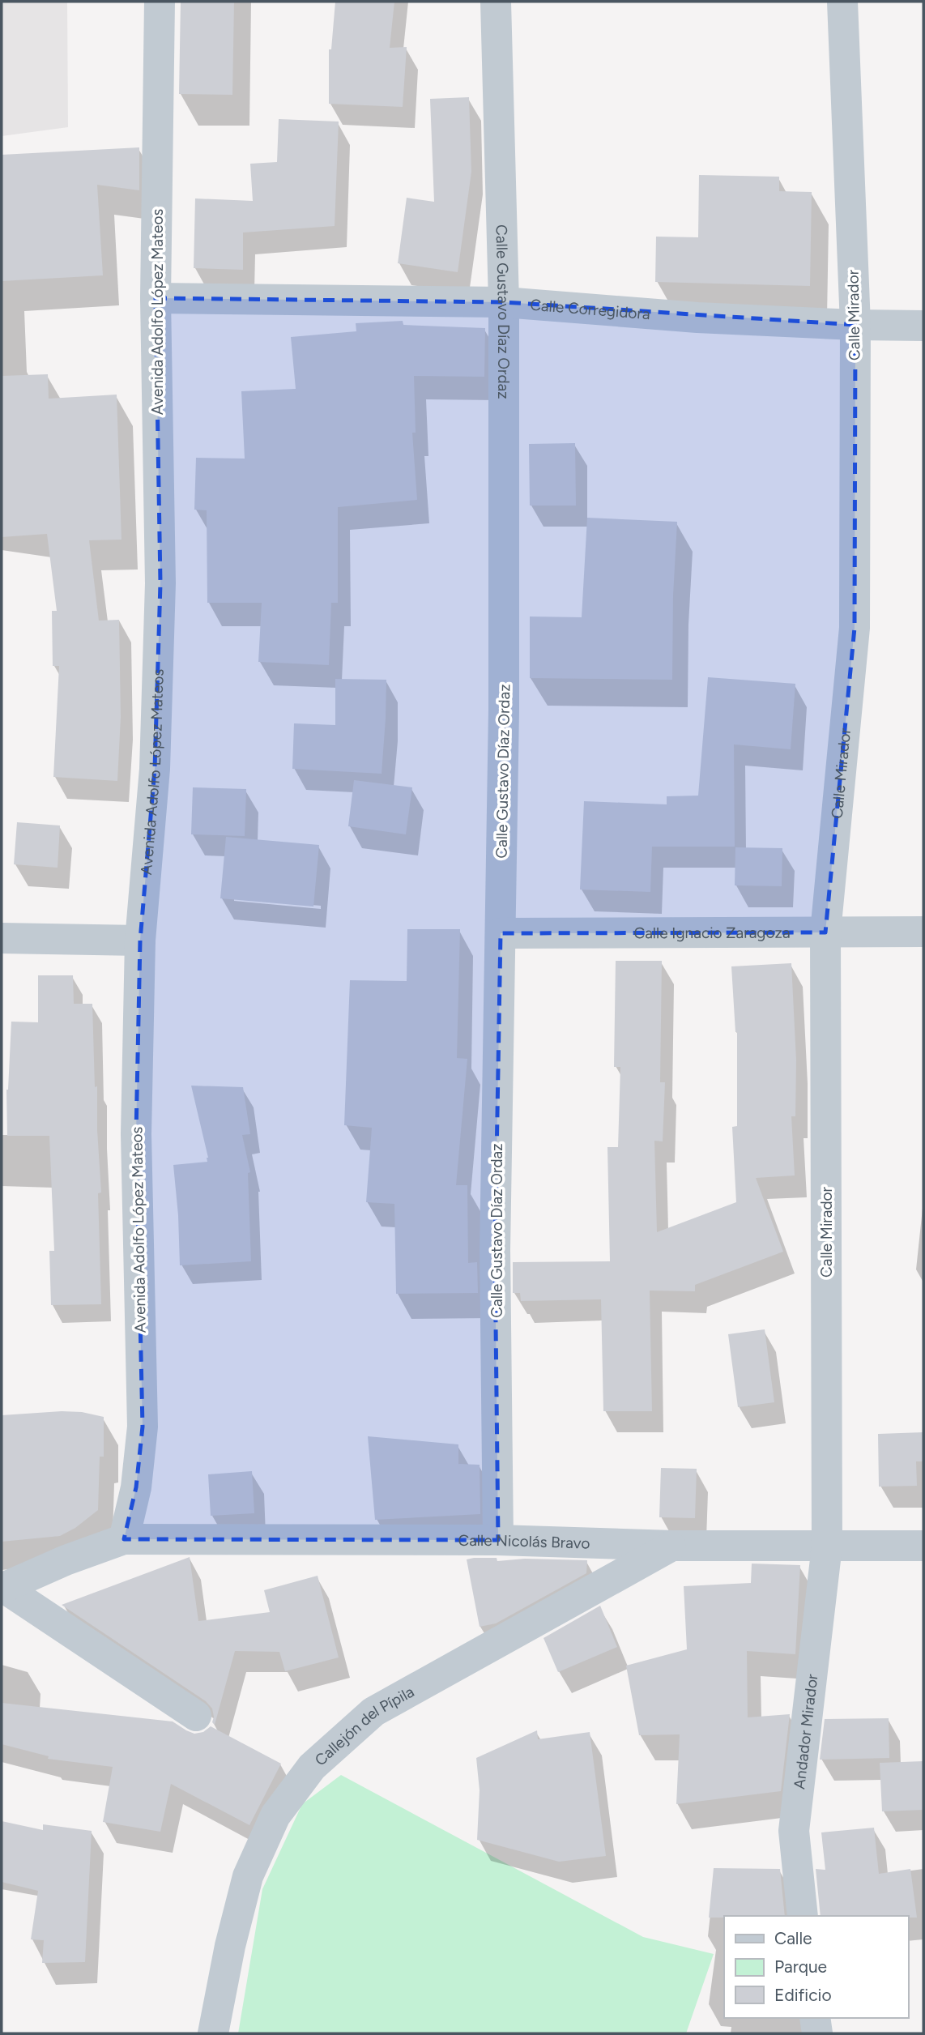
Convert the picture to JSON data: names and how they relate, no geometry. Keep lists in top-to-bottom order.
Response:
{
  "streets": {
    "street": [
      "Calle Corregidora",
      "Avenida Adolfo López Mateos",
      "Calle Gustavo Díaz Ordaz",
      "Calle Mirador",
      "Calle Ignacio Zaragoza",
      "Calle Nicolás Bravo",
      "Callejón del Pípila",
      "Andador Mirador"
    ]
  },
  "crossings": [
    ["Calle Corregidora", "Avenida Adolfo López Mateos"],
    ["Calle Corregidora", "Calle Gustavo Díaz Ordaz"],
    ["Calle Corregidora", "Calle Mirador"],
    ["Avenida Adolfo López Mateos", "Calle Nicolás Bravo"],
    ["Calle Gustavo Díaz Ordaz", "Calle Ignacio Zaragoza"],
    ["Calle Gustavo Díaz Ordaz", "Calle Nicolás Bravo"],
    ["Calle Mirador", "Calle Ignacio Zaragoza"],
    ["Calle Mirador", "Calle Nicolás Bravo"],
    ["Calle Mirador", "Andador Mirador"],
    ["Calle Nicolás Bravo", "Callejón del Pípila"],
    ["Calle Nicolás Bravo", "Andador Mirador"]
  ],
  "legend": ["Calle", "Parque", "Edificio"]
}
